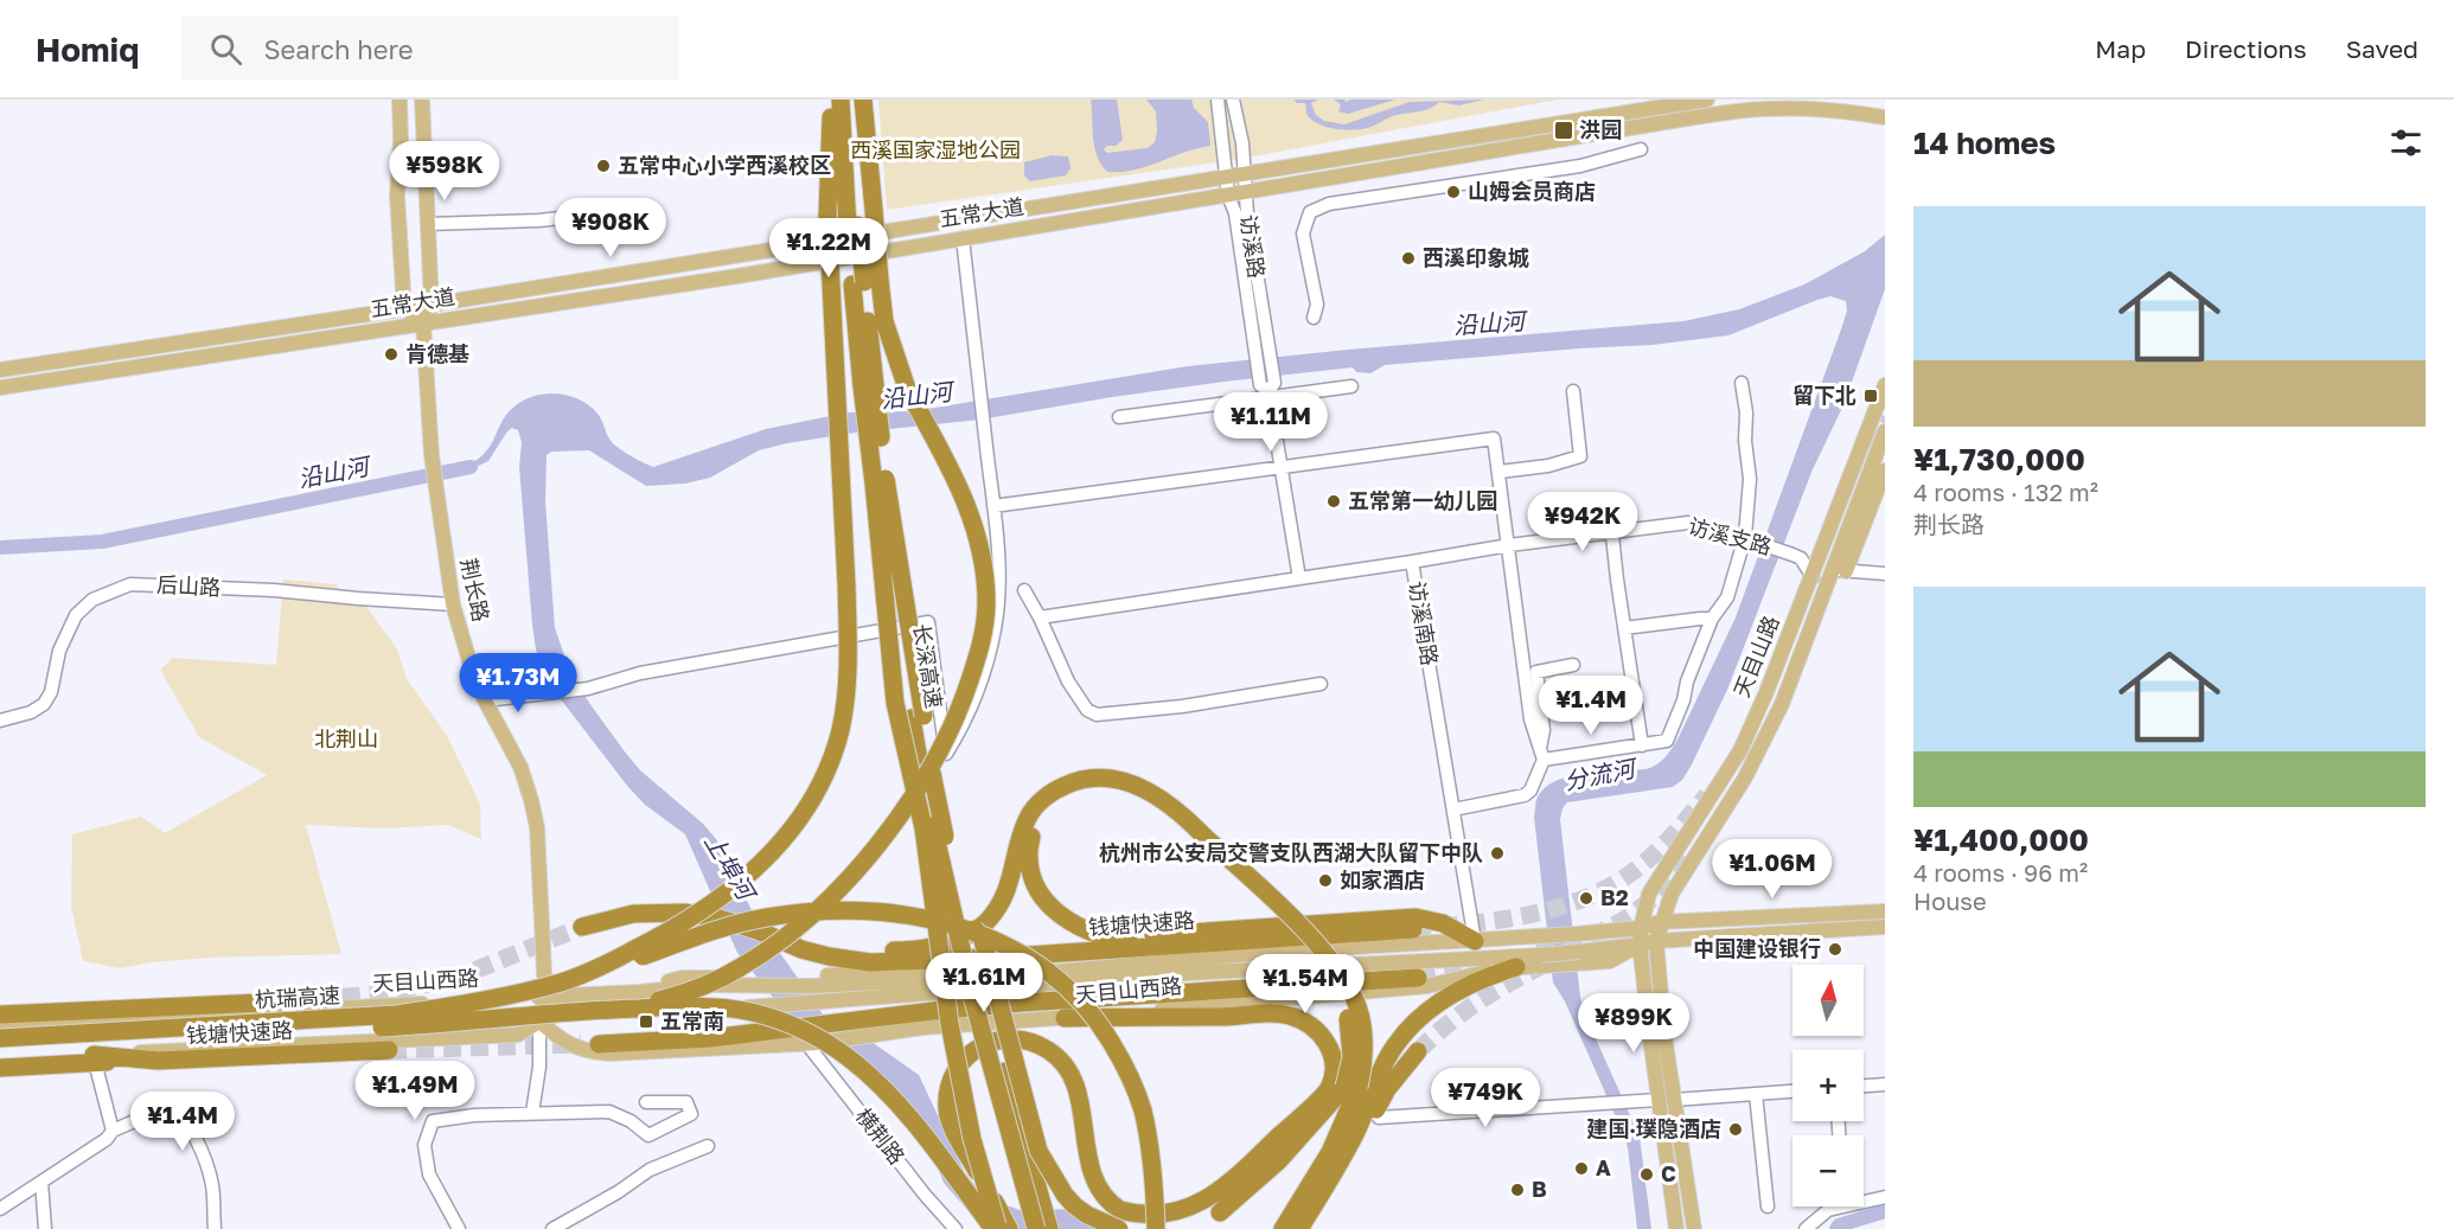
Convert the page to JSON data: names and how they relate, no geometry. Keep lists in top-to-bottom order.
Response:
{
  "streets": {
    "highway": ["长深高速", "钱塘快速路", "杭瑞高速"],
    "main road": [
      "五常大道",
      "荆长路",
      "天目山路",
      "天目山西路"
    ],
    "street": [
      "访溪路",
      "访溪支路",
      "后山路",
      "访溪南路",
      "横荆路"
    ]
  },
  "crossings": [
    ["五常大道", "访溪路"],
    ["五常大道", "荆长路"],
    ["访溪支路", "访溪南路"],
    ["访溪支路", "天目山路"],
    ["后山路", "荆长路"],
    ["荆长路", "天目山西路"],
    ["访溪南路", "天目山西路"],
    ["天目山路", "天目山西路"],
    ["钱塘快速路", "天目山西路"],
    ["天目山西路", "横荆路"]
  ],
  "water": ["沿山河", "分流河", "上埠河"],
  "parks": ["西溪国家湿地公园", "北荆山"],
  "places": {
    "transit": ["洪园", "留下北", "五常南"],
    "other": [
      "五常中心小学西溪校区",
      "山姆会员商店",
      "西溪印象城",
      "肯德基",
      "五常第一幼儿园",
      "杭州市公安局交警支队西湖大队留下中队",
      "如家酒店",
      "B2",
      "中国建设银行",
      "建国·璞隐酒店",
      "A",
      "C",
      "B"
    ]
  },
  "north": "top",
  "page": {
    "header": "Homiq",
    "search": "Search here",
    "nav": ["Map", "Directions", "Saved"],
    "heading": "14 homes",
    "price": [
      "¥598K",
      "¥908K",
      "¥1.22M",
      "¥1.11M",
      "¥942K",
      "¥1.73M",
      "¥1.4M",
      "¥1.06M",
      "¥1.61M",
      "¥1.54M",
      "¥899K",
      "¥1.49M",
      "¥749K",
      "¥1.4M"
    ],
    "list": [
      {
        "name": "¥1,730,000",
        "note": "4 rooms · 132 m² · 荆长路"
      },
      {
        "name": "¥1,400,000",
        "note": "4 rooms · 96 m² · House"
      }
    ],
    "map_buttons": ["+", "−"]
  }
}
